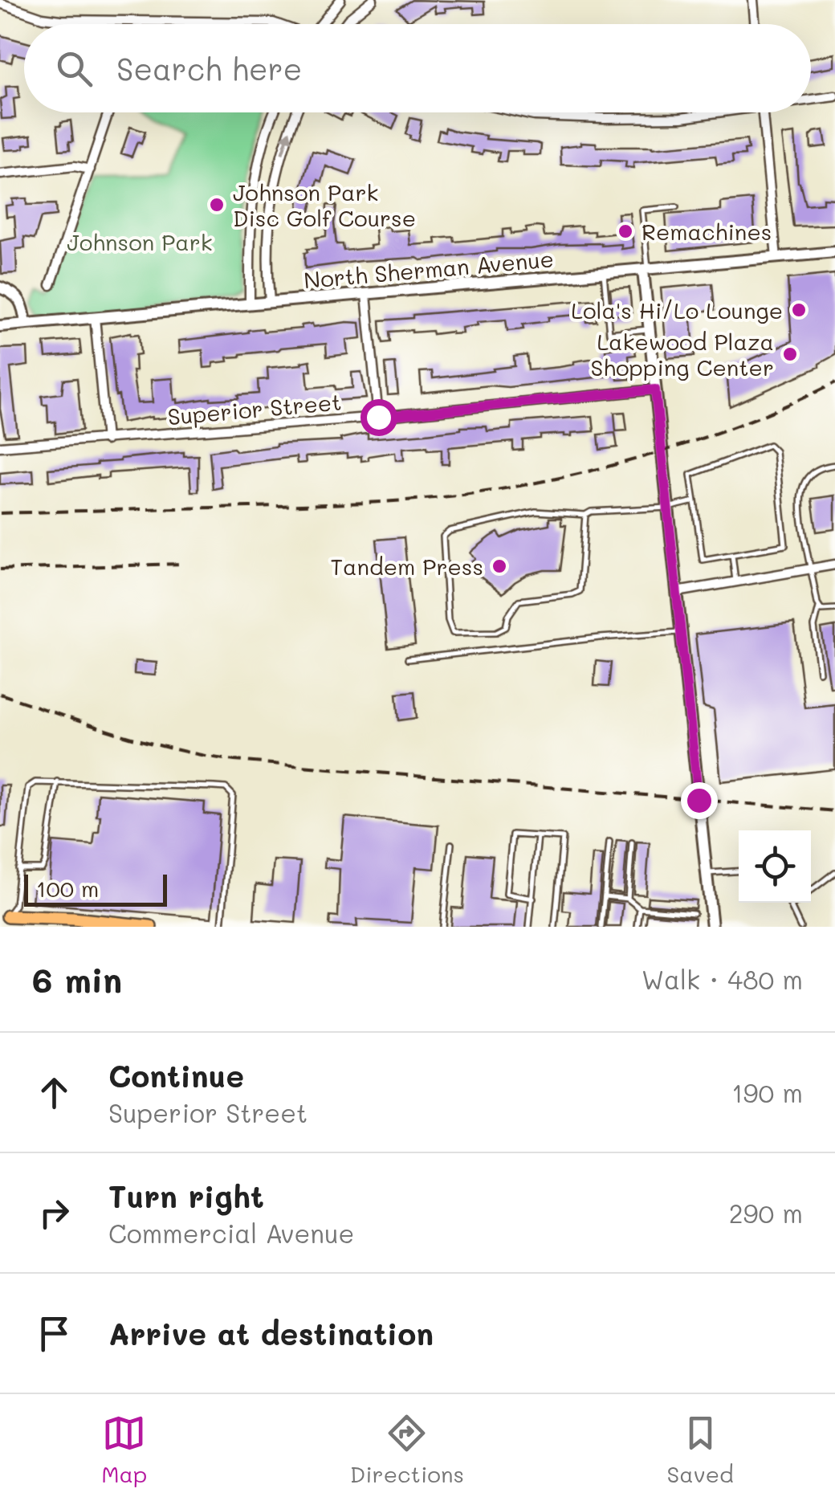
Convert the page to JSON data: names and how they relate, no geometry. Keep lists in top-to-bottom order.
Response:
{
  "streets": {
    "street": ["North Sherman Avenue", "Superior Street"]
  },
  "parks": ["Johnson Park"],
  "places": [
    "Johnson Park Disc Golf Course",
    "Remachines",
    "Lola's Hi/Lo Lounge",
    "Lakewood Plaza Shopping Center",
    "Tandem Press"
  ],
  "scale_bar": "100 m",
  "page": {
    "search": "Search here",
    "scale": "100 m",
    "heading": ["6 min", "Walk · 480 m"],
    "list": [
      ["Continue", "Superior Street", "190 m"],
      ["Turn right", "Commercial Avenue", "290 m"],
      "Arrive at destination"
    ],
    "nav": ["Map", "Directions", "Saved"]
  }
}
